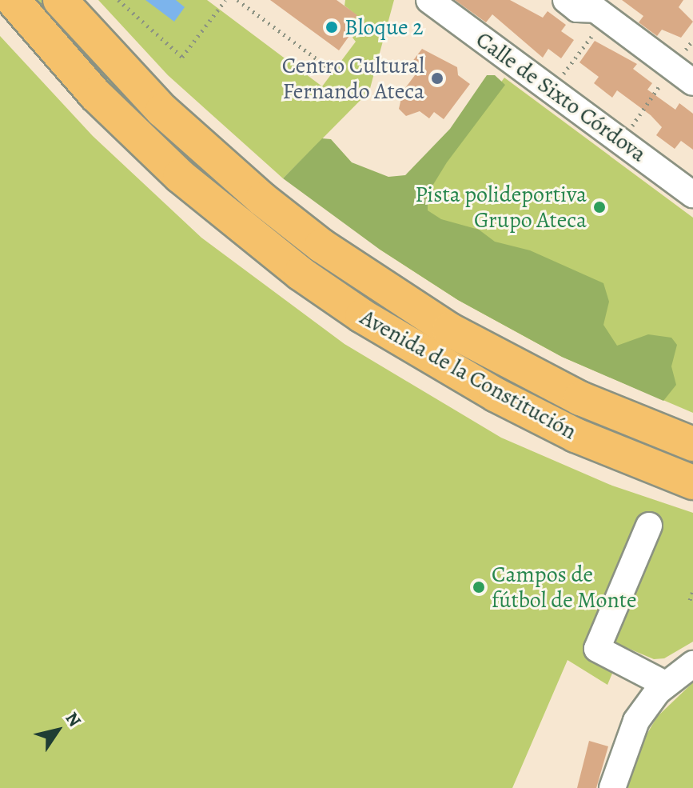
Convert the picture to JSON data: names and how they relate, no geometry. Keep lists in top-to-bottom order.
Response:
{
  "streets": {
    "main road": ["Avenida de la Constitución"],
    "street": ["Calle de Sixto Córdova"]
  },
  "places": [
    "Bloque 2",
    "Centro Cultural Fernando Ateca",
    "Pista polideportiva Grupo Ateca",
    "Campos de fútbol de Monte"
  ],
  "north": "top right"
}
